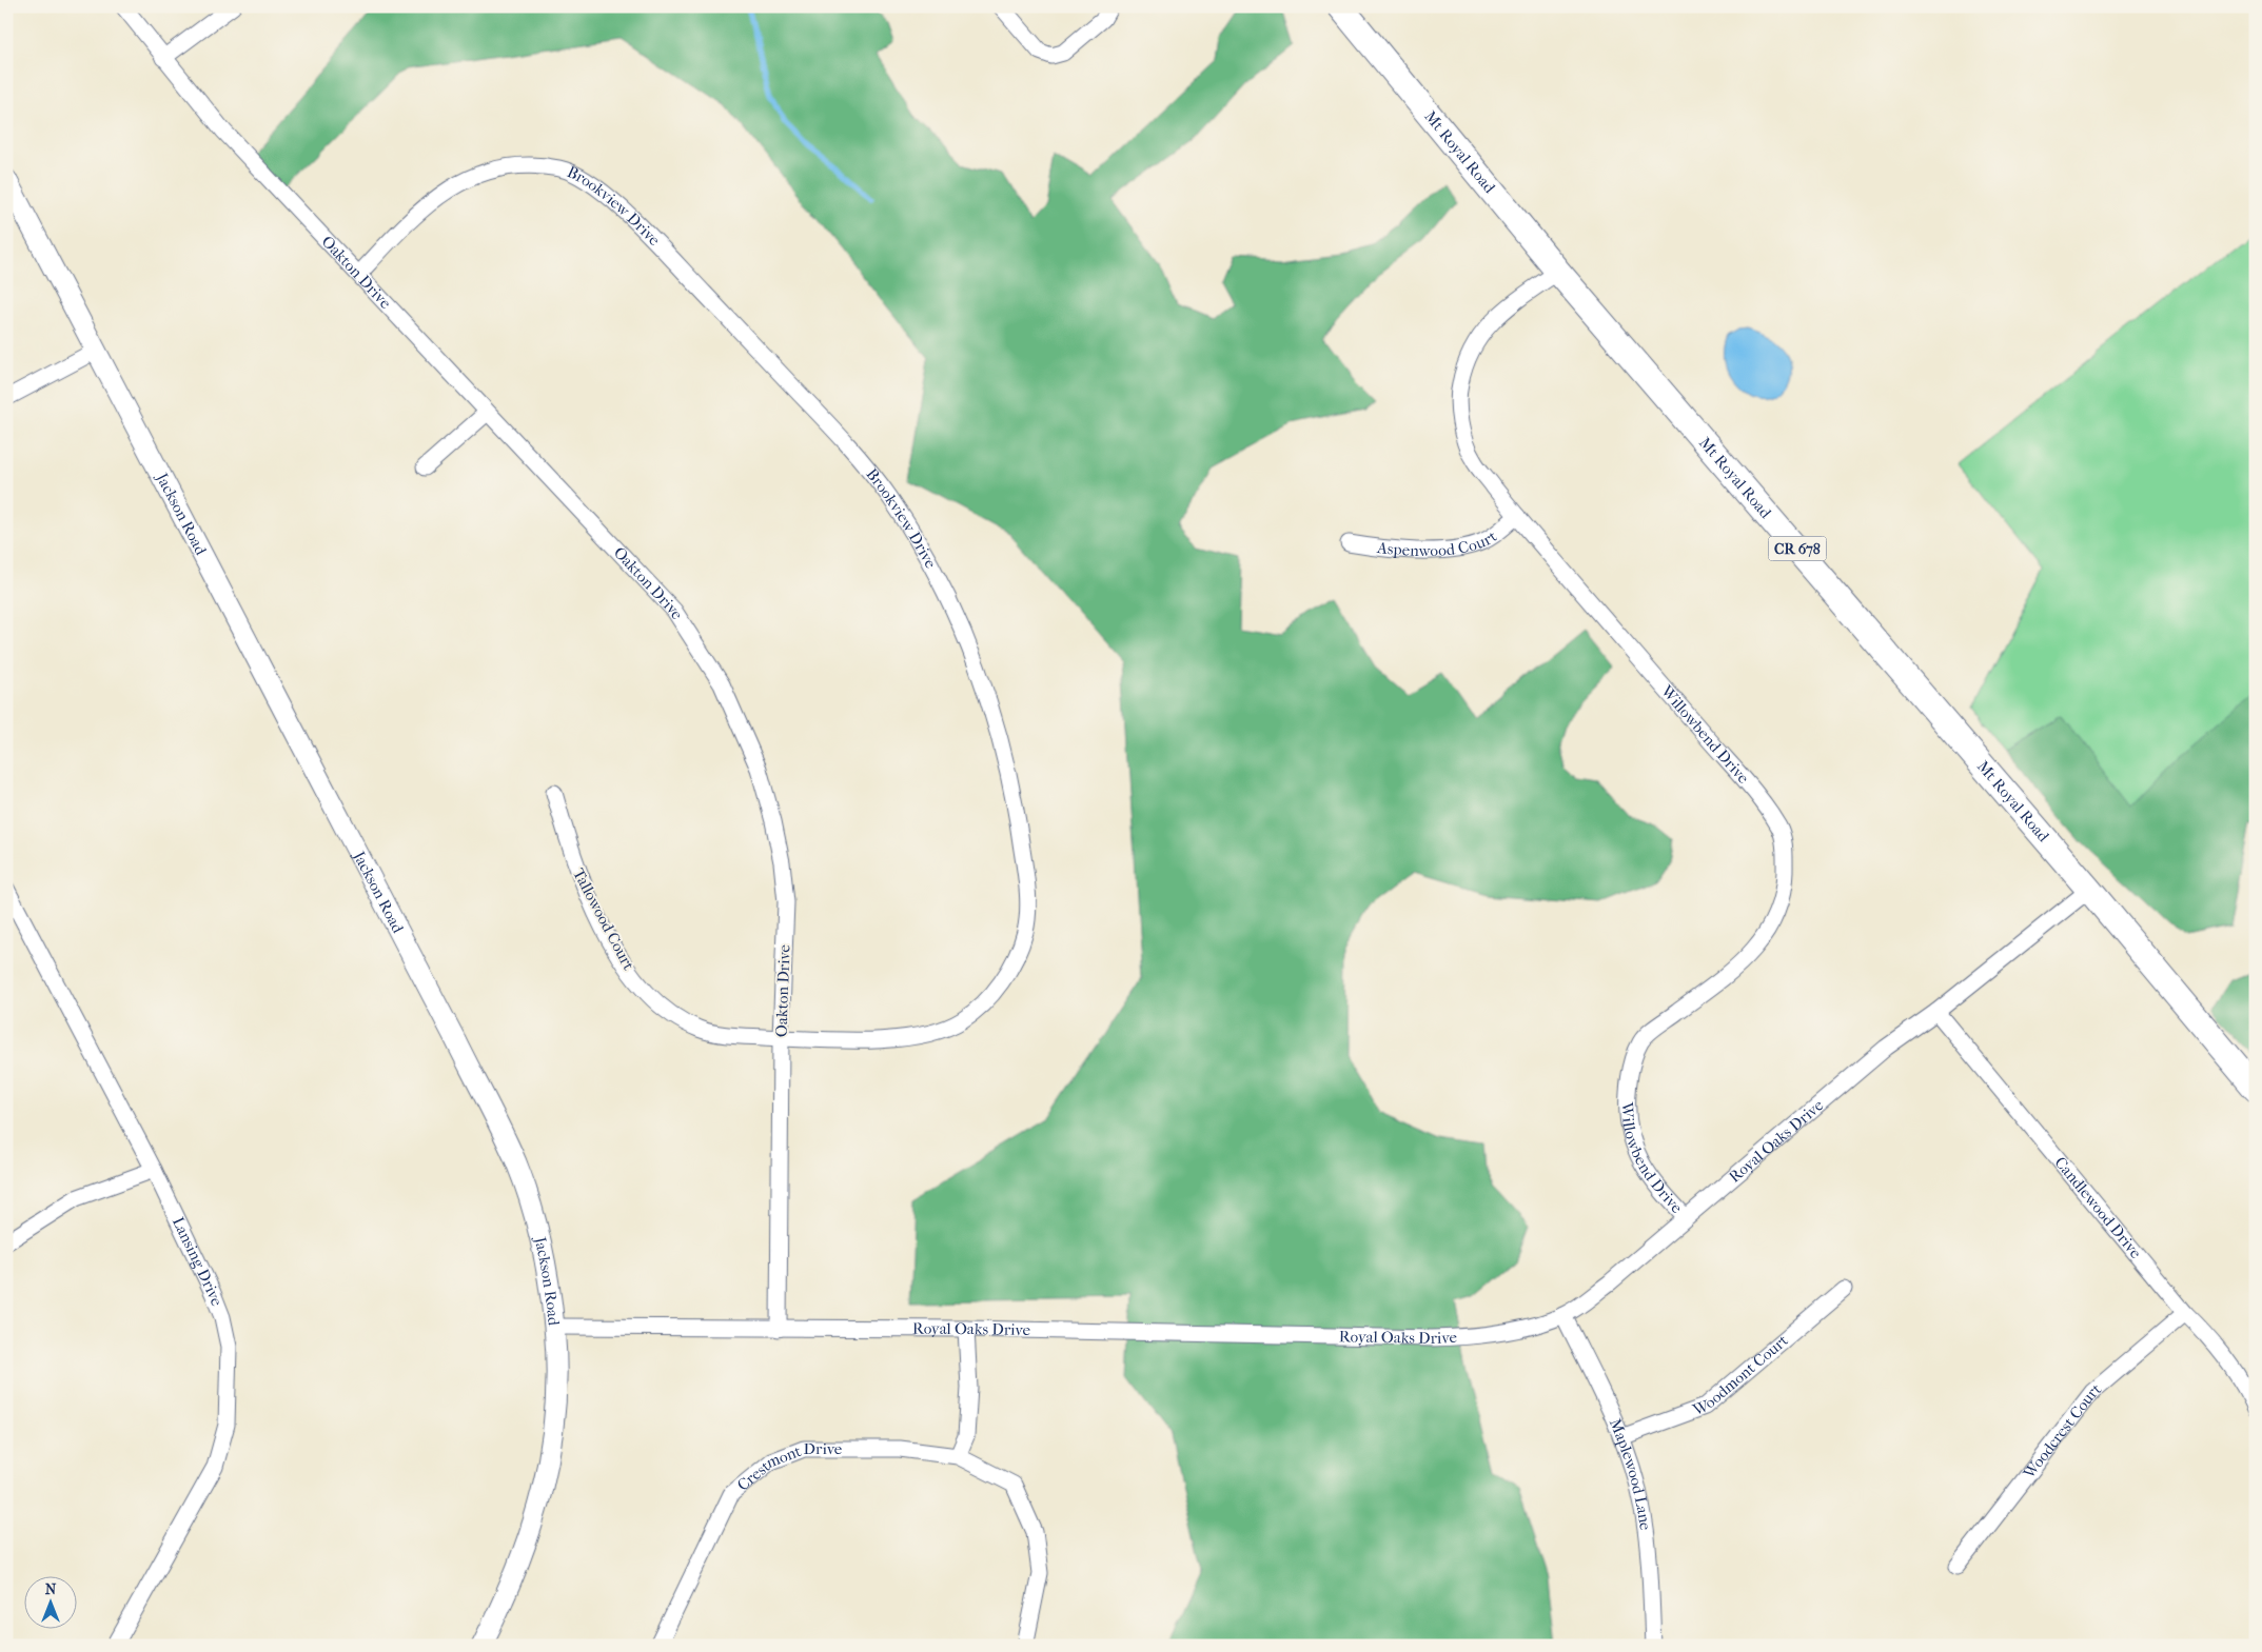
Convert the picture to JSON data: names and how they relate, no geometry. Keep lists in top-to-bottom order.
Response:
{
  "streets": {
    "main road": ["Mt Royal Road", "CR 678"],
    "street": [
      "Brookview Drive",
      "Oakton Drive",
      "Jackson Road",
      "Aspenwood Court",
      "Willowbend Drive",
      "Tallowood Court",
      "Royal Oaks Drive",
      "Candlewood Drive",
      "Lansing Drive",
      "Woodmont Court",
      "Woodcrest Court",
      "Crestmont Drive",
      "Maplewood Lane"
    ]
  },
  "crossings": [
    ["Mt Royal Road", "Willowbend Drive"],
    ["Mt Royal Road", "Royal Oaks Drive"],
    ["Brookview Drive", "Oakton Drive"],
    ["Brookview Drive", "Tallowood Court"],
    ["Oakton Drive", "Tallowood Court"],
    ["Oakton Drive", "Royal Oaks Drive"],
    ["Jackson Road", "Royal Oaks Drive"],
    ["Aspenwood Court", "Willowbend Drive"],
    ["Willowbend Drive", "Royal Oaks Drive"],
    ["Royal Oaks Drive", "Candlewood Drive"],
    ["Royal Oaks Drive", "Maplewood Lane"],
    ["Candlewood Drive", "Woodcrest Court"],
    ["Woodmont Court", "Maplewood Lane"]
  ],
  "north": "top"
}
